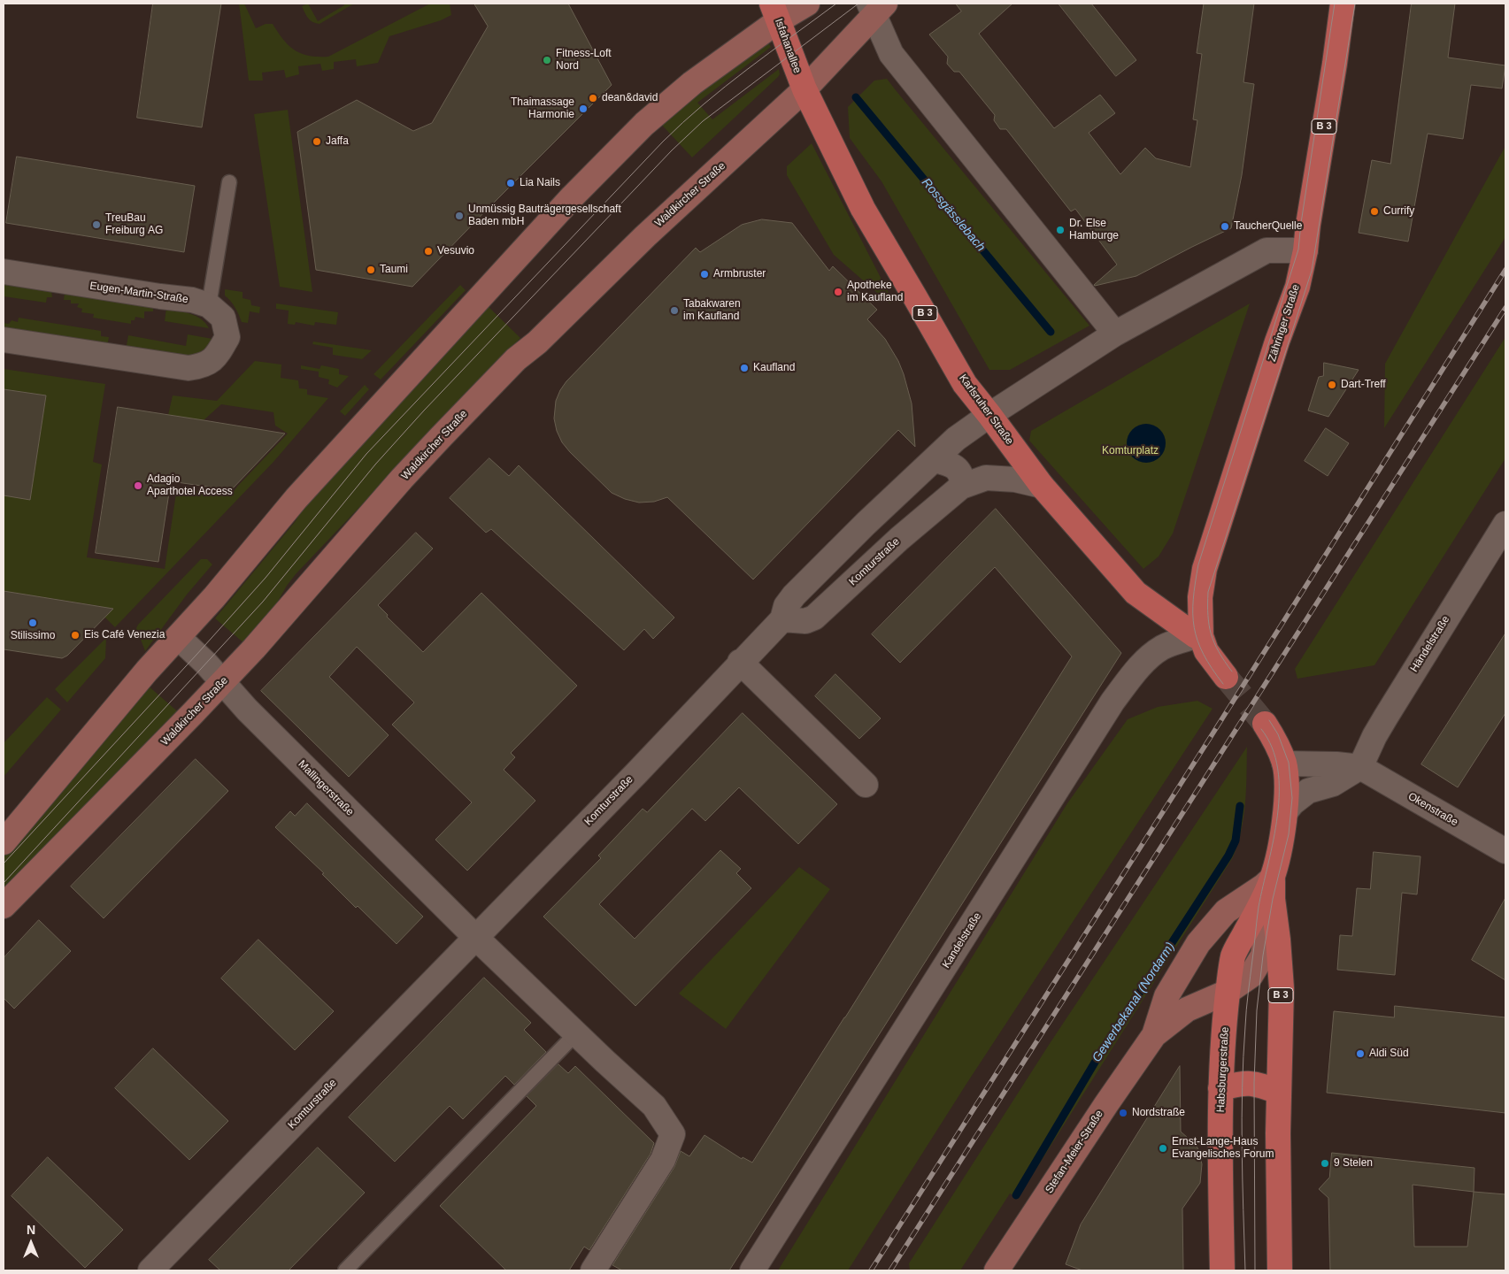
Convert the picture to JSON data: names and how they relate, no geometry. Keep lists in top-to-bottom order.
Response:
{
  "streets": {
    "main road": [
      "Isfahanallee",
      "B 3",
      "Waldkircher Straße",
      "Zähringer Straße",
      "Karlsruher Straße",
      "Habsburgerstraße",
      "Stefan-Meier-Straße"
    ],
    "street": [
      "Eugen-Martin-Straße",
      "Komturstraße",
      "Händelstraße",
      "Mallingerstraße",
      "Okenstraße",
      "Kandelstraße"
    ]
  },
  "crossings": [
    ["Isfahanallee", "Waldkircher Straße"],
    ["Isfahanallee", "Karlsruher Straße"],
    ["B 3", "Zähringer Straße"],
    ["B 3", "Karlsruher Straße"],
    ["B 3", "Kandelstraße"],
    ["Waldkircher Straße", "Karlsruher Straße"],
    ["Waldkircher Straße", "Mallingerstraße"],
    ["Zähringer Straße", "Karlsruher Straße"],
    ["Zähringer Straße", "Kandelstraße"],
    ["Karlsruher Straße", "Komturstraße"],
    ["Karlsruher Straße", "Kandelstraße"],
    ["Komturstraße", "Mallingerstraße"],
    ["Händelstraße", "Okenstraße"],
    ["Okenstraße", "Habsburgerstraße"],
    ["Habsburgerstraße", "Stefan-Meier-Straße"]
  ],
  "water": ["Rossgässlebach", "Gewerbekanal (Nordarm)"],
  "parks": ["Komturplatz"],
  "places": [
    "Fitness-Loft Nord",
    "dean&david",
    "Thaimassage Harmonie",
    "Jaffa",
    "Lia Nails",
    "Currify",
    "Unmüssig Bauträgergesellschaft Baden mbH",
    "TreuBau Freiburg AG",
    "TaucherQuelle",
    "Dr. Else Hamburge",
    "Vesuvio",
    "Taumi",
    "Armbruster",
    "Apotheke im Kaufland",
    "Tabakwaren im Kaufland",
    "Kaufland",
    "Dart-Treff",
    "Adagio Aparthotel Access",
    "Stilissimo",
    "Eis Café Venezia",
    "Aldi Süd",
    "Nordstraße",
    "Ernst-Lange-Haus Evangelisches Forum",
    "9 Stelen"
  ],
  "north": "top"
}
